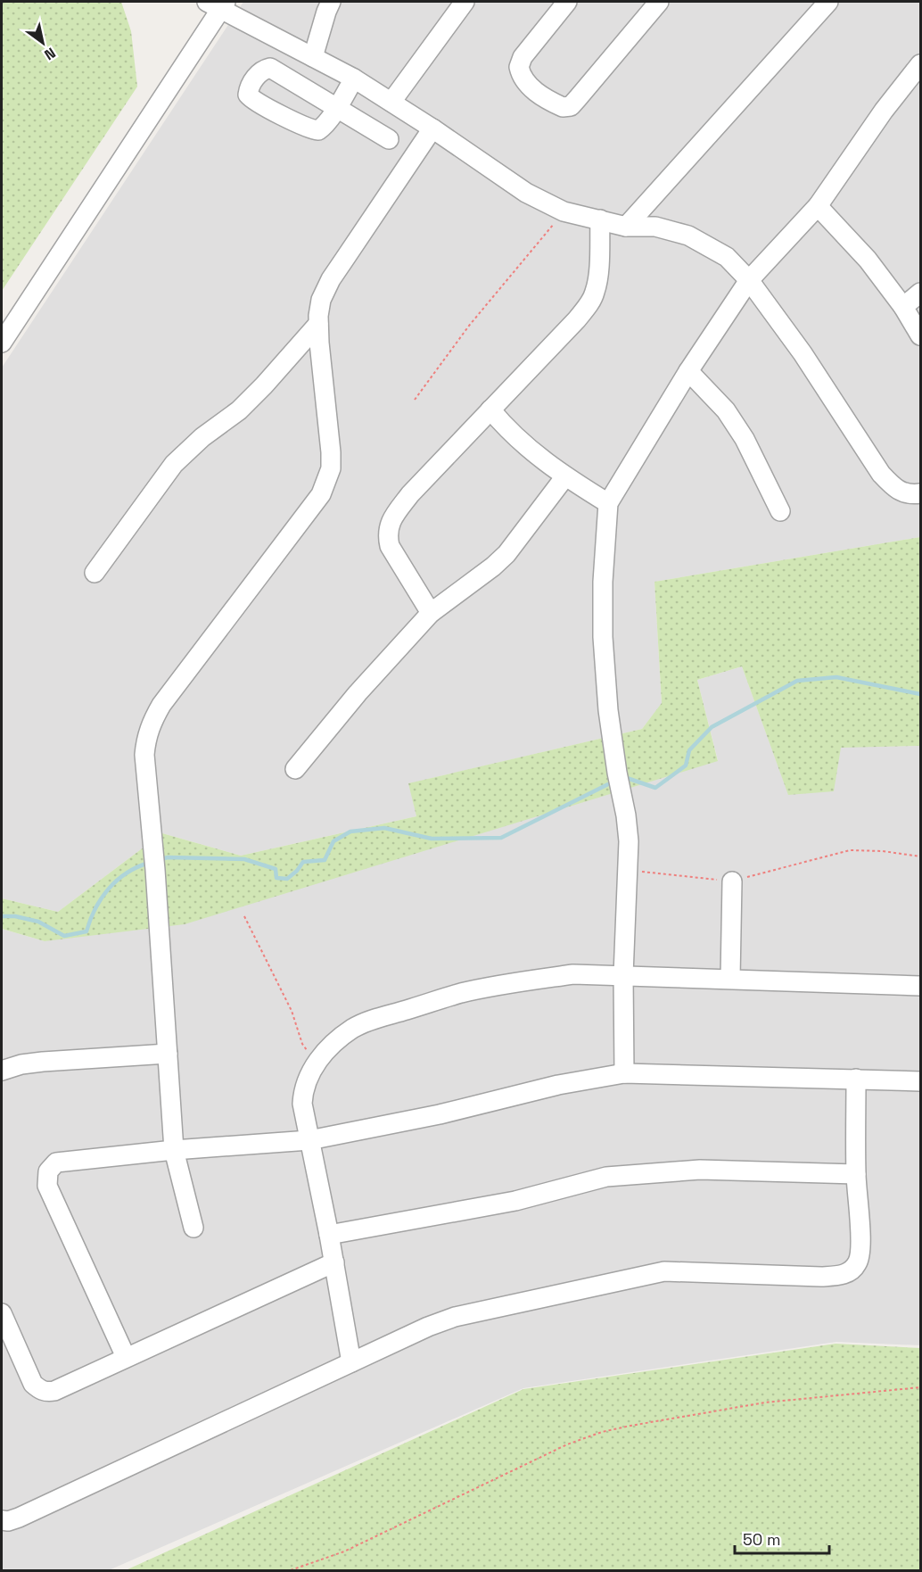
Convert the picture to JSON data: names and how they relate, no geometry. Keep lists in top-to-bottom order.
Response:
{
  "scale_bar": "50 m",
  "north": "bottom right"
}
